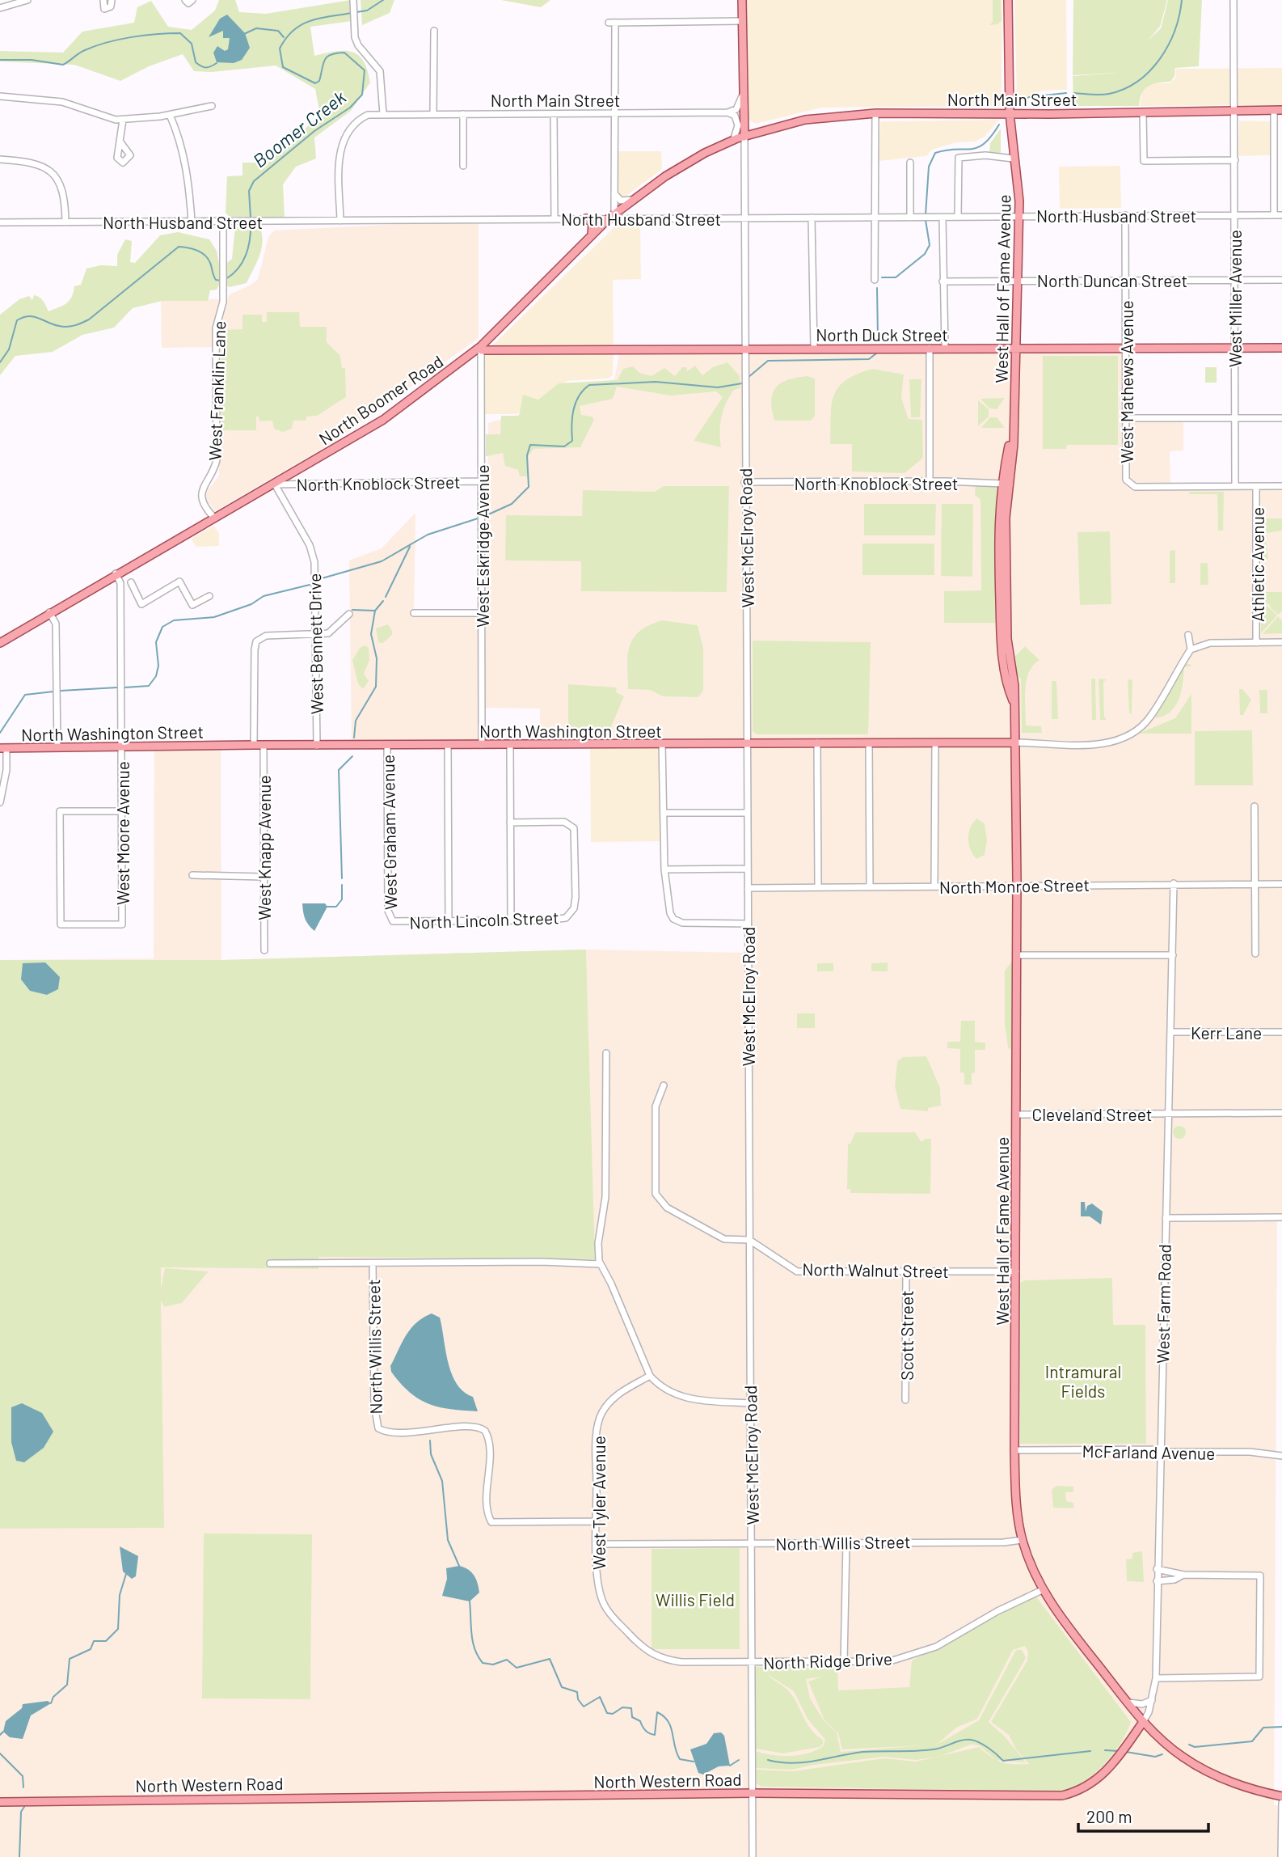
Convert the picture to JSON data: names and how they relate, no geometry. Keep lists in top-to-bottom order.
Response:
{
  "streets": {
    "main road": [
      "North Main Street",
      "West Hall of Fame Avenue",
      "North Duck Street",
      "North Boomer Road",
      "North Washington Street",
      "North Western Road"
    ],
    "street": [
      "North Husband Street",
      "North Duncan Street",
      "West Miller Avenue",
      "West Mathews Avenue",
      "West Franklin Lane",
      "North Knoblock Street",
      "West McElroy Road",
      "West Eskridge Avenue",
      "Athletic Avenue",
      "West Bennett Drive",
      "West Graham Avenue",
      "West Moore Avenue",
      "West Knapp Avenue",
      "North Monroe Street",
      "North Lincoln Street",
      "Kerr Lane",
      "Cleveland Street",
      "North Walnut Street",
      "West Farm Road",
      "Scott Street",
      "North Willis Street",
      "McFarland Avenue",
      "West Tyler Avenue",
      "North Ridge Drive"
    ]
  },
  "crossings": [
    ["North Main Street", "North Husband Street"],
    ["North Main Street", "West Hall of Fame Avenue"],
    ["North Main Street", "West Miller Avenue"],
    ["North Main Street", "North Boomer Road"],
    ["North Main Street", "West McElroy Road"],
    ["North Husband Street", "West Hall of Fame Avenue"],
    ["North Husband Street", "West Miller Avenue"],
    ["North Husband Street", "West Mathews Avenue"],
    ["North Husband Street", "West Franklin Lane"],
    ["North Husband Street", "North Boomer Road"],
    ["North Husband Street", "West McElroy Road"],
    ["North Duncan Street", "West Hall of Fame Avenue"],
    ["North Duncan Street", "West Miller Avenue"],
    ["North Duncan Street", "West Mathews Avenue"],
    ["West Hall of Fame Avenue", "North Duck Street"],
    ["West Hall of Fame Avenue", "North Knoblock Street"],
    ["West Hall of Fame Avenue", "North Washington Street"],
    ["West Hall of Fame Avenue", "North Monroe Street"],
    ["West Hall of Fame Avenue", "Cleveland Street"],
    ["West Hall of Fame Avenue", "North Walnut Street"],
    ["West Hall of Fame Avenue", "West Farm Road"],
    ["West Hall of Fame Avenue", "North Willis Street"],
    ["West Hall of Fame Avenue", "McFarland Avenue"],
    ["West Hall of Fame Avenue", "North Ridge Drive"],
    ["West Hall of Fame Avenue", "North Western Road"],
    ["West Miller Avenue", "North Duck Street"],
    ["West Miller Avenue", "West Mathews Avenue"],
    ["North Duck Street", "West Mathews Avenue"],
    ["North Duck Street", "North Boomer Road"],
    ["North Duck Street", "West McElroy Road"],
    ["North Duck Street", "West Eskridge Avenue"],
    ["West Franklin Lane", "North Boomer Road"],
    ["North Boomer Road", "North Knoblock Street"],
    ["North Boomer Road", "West McElroy Road"],
    ["North Boomer Road", "West Eskridge Avenue"],
    ["North Boomer Road", "West Bennett Drive"],
    ["North Boomer Road", "West Moore Avenue"],
    ["North Knoblock Street", "West McElroy Road"],
    ["North Knoblock Street", "West Eskridge Avenue"],
    ["North Knoblock Street", "West Bennett Drive"],
    ["West McElroy Road", "North Washington Street"],
    ["West McElroy Road", "North Monroe Street"],
    ["West McElroy Road", "North Walnut Street"],
    ["West McElroy Road", "North Willis Street"],
    ["West McElroy Road", "North Ridge Drive"],
    ["West McElroy Road", "North Western Road"],
    ["West Eskridge Avenue", "North Washington Street"],
    ["West Bennett Drive", "North Washington Street"],
    ["North Washington Street", "West Graham Avenue"],
    ["North Washington Street", "West Moore Avenue"],
    ["North Washington Street", "West Knapp Avenue"],
    ["West Graham Avenue", "North Lincoln Street"],
    ["North Monroe Street", "West Farm Road"],
    ["Kerr Lane", "West Farm Road"],
    ["Cleveland Street", "West Farm Road"],
    ["North Walnut Street", "Scott Street"],
    ["West Farm Road", "McFarland Avenue"],
    ["West Farm Road", "North Western Road"],
    ["North Willis Street", "West Tyler Avenue"],
    ["West Tyler Avenue", "North Ridge Drive"]
  ],
  "water": ["Boomer Creek"],
  "parks": ["Intramural Fields", "Willis Field"],
  "scale_bar": "200 m"
}
